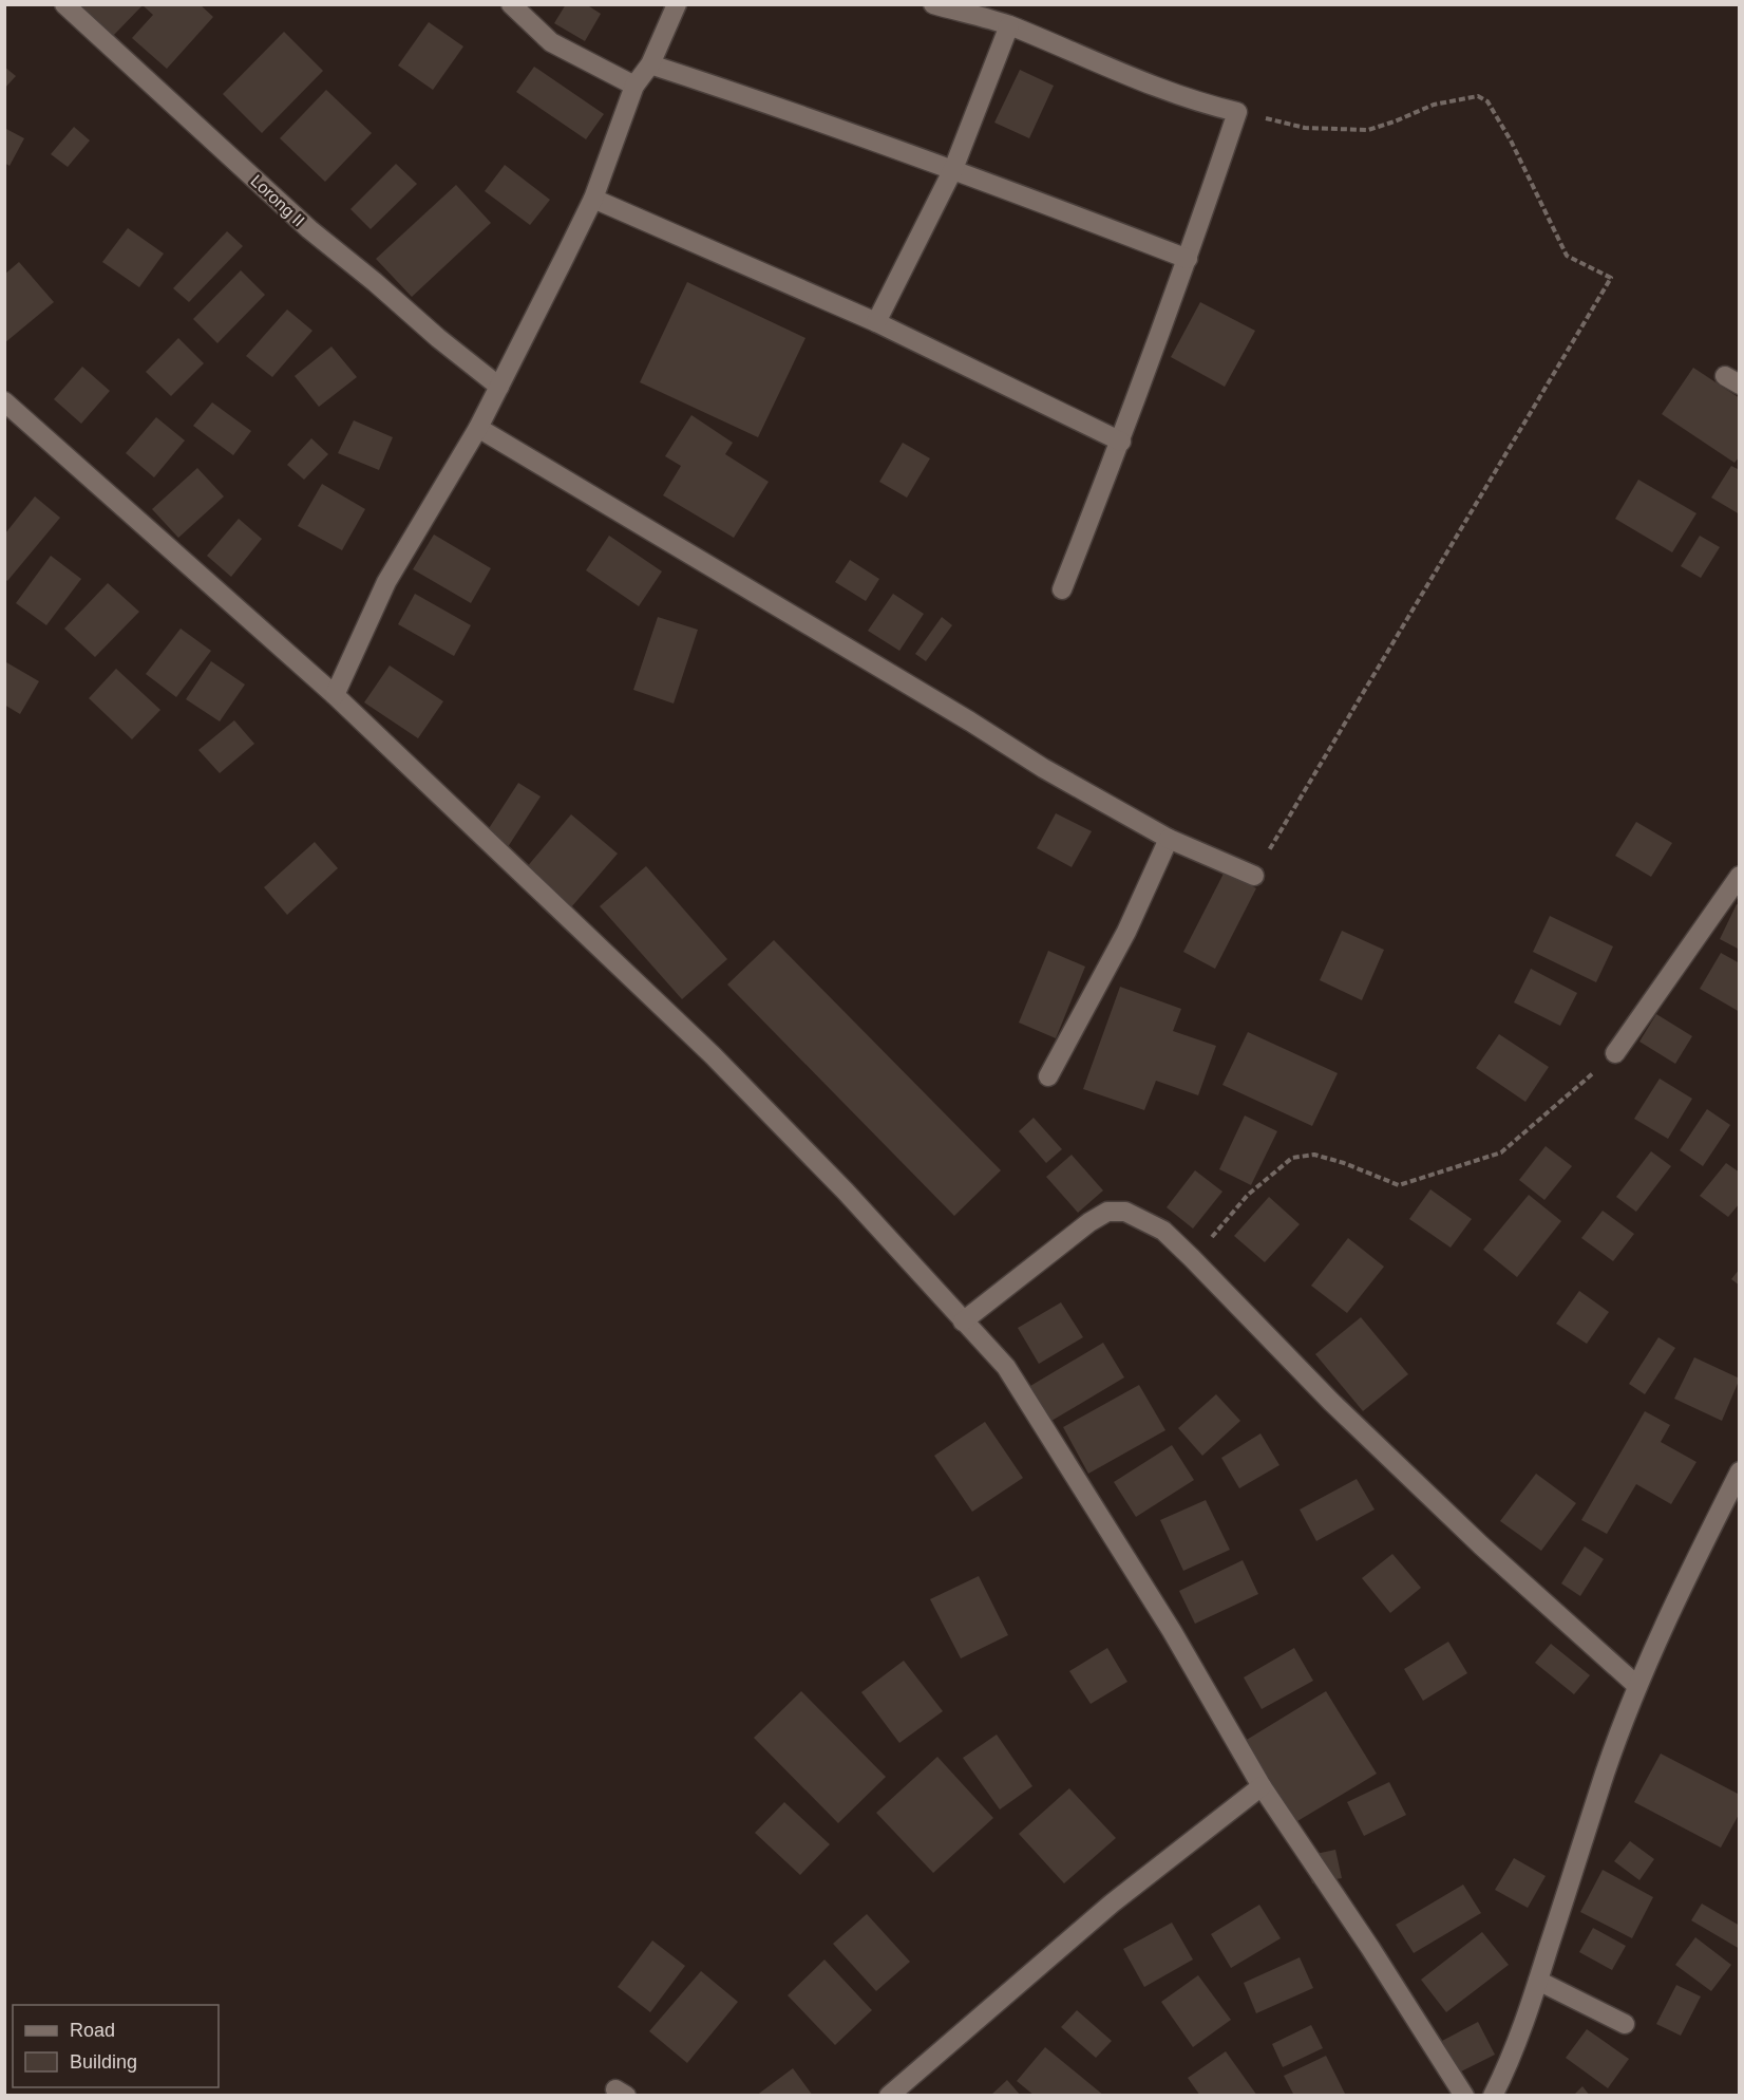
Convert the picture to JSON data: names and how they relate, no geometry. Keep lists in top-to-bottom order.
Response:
{
  "streets": {
    "street": ["Lorong II"]
  },
  "legend": ["Road", "Building"]
}
